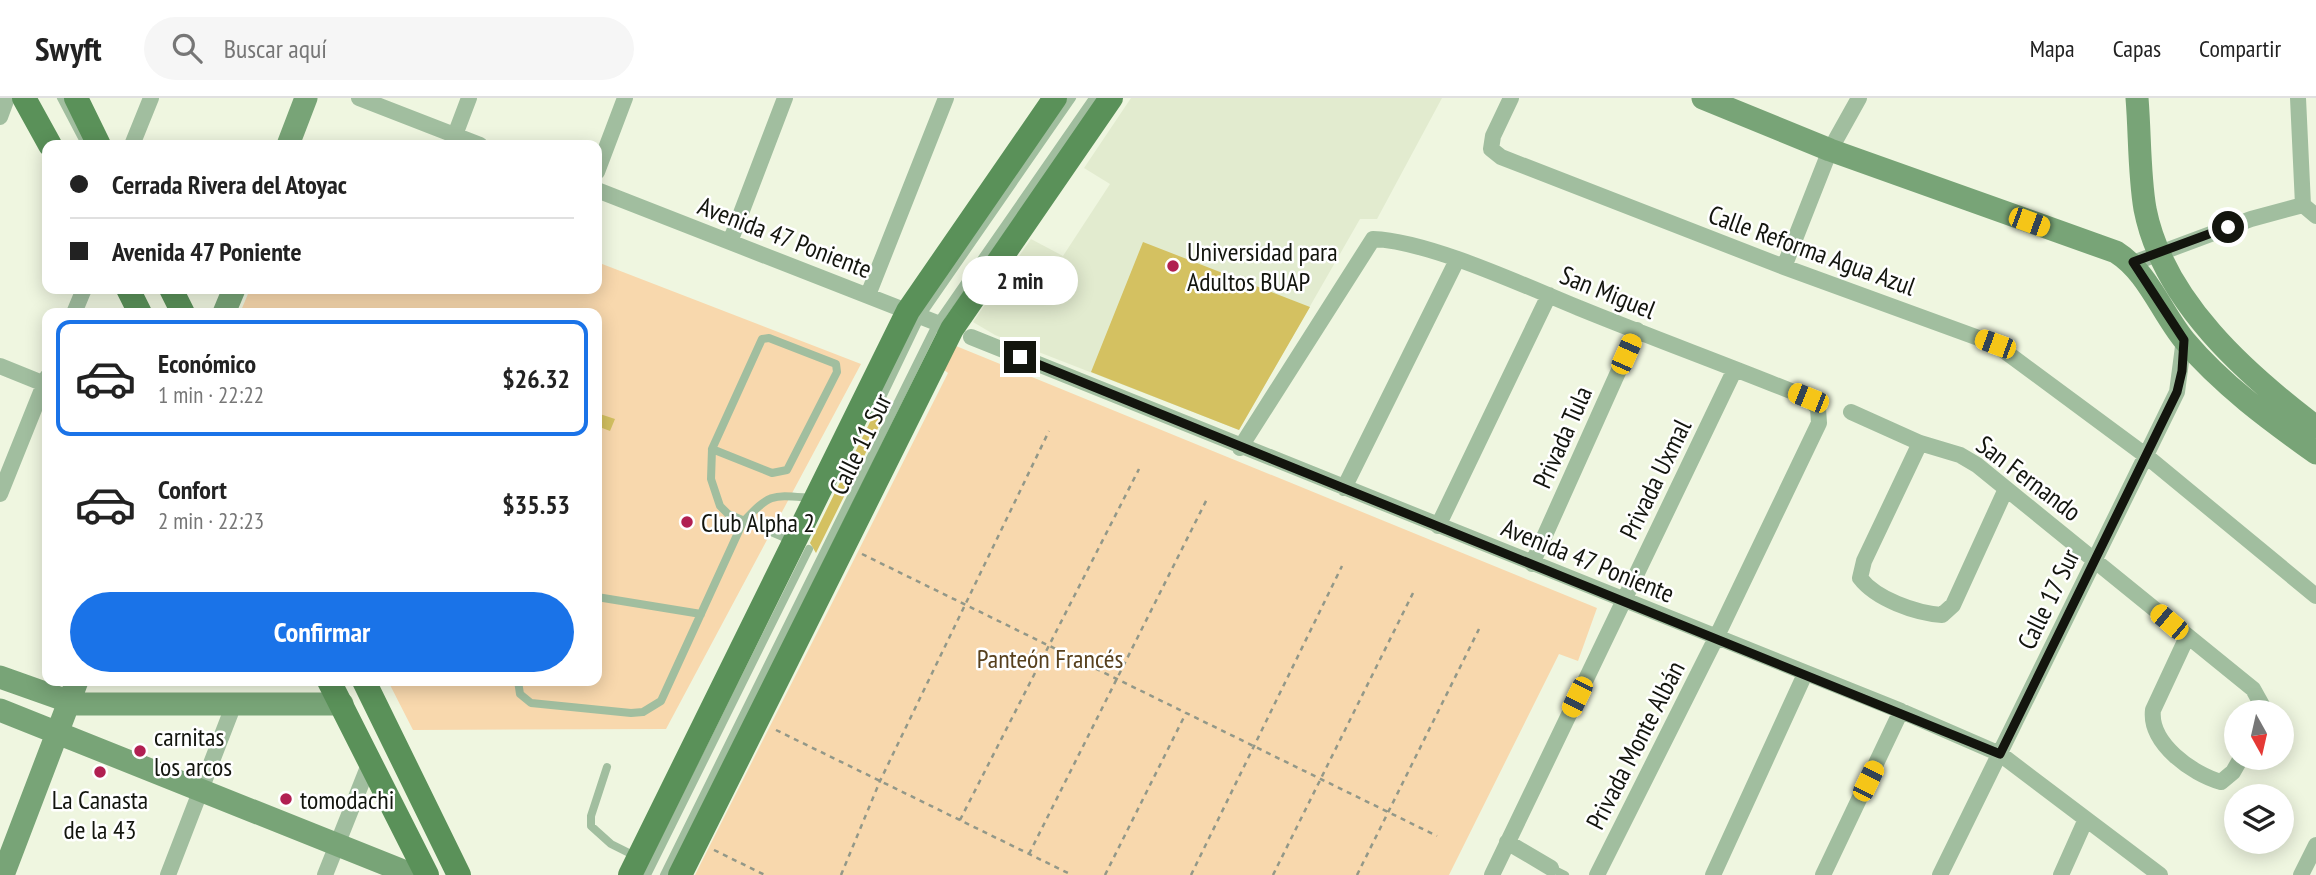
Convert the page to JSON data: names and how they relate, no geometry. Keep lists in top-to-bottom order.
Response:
{
  "streets": {
    "main road": ["Calle 11 Sur"],
    "street": [
      "Avenida 47 Poniente",
      "Calle Reforma Agua Azul",
      "San Miguel",
      "Privada Tula",
      "San Fernando",
      "Privada Uxmal",
      "Calle 17 Sur",
      "Privada Monte Albán"
    ]
  },
  "crossings": [
    ["Avenida 47 Poniente", "San Miguel"],
    ["Avenida 47 Poniente", "Privada Tula"],
    ["Avenida 47 Poniente", "Calle 11 Sur"],
    ["Avenida 47 Poniente", "Privada Uxmal"],
    ["Avenida 47 Poniente", "Calle 17 Sur"],
    ["Avenida 47 Poniente", "Privada Monte Albán"],
    ["Calle Reforma Agua Azul", "Calle 17 Sur"],
    ["San Miguel", "Privada Tula"],
    ["San Miguel", "Privada Uxmal"],
    ["San Miguel", "Privada Monte Albán"],
    ["San Fernando", "Calle 17 Sur"]
  ],
  "parks": ["Panteón Francés"],
  "places": [
    "Universidad para Adultos BUAP",
    "Club Alpha 2",
    "carnitas los arcos",
    "La Canasta de la 43",
    "tomodachi"
  ],
  "north": "bottom",
  "page": {
    "header": "Swyft",
    "search": "Buscar aquí",
    "nav": ["Mapa", "Capas", "Compartir"],
    "banner": ["Cerrada Rivera del Atoyac", "Avenida 47 Poniente"],
    "bubble": "2 min",
    "list": [
      {
        "name": "Económico",
        "note": "1 min · 22:22",
        "value": "$26.32"
      },
      {
        "name": "Confort",
        "note": "2 min · 22:23",
        "value": "$35.53"
      }
    ],
    "buttons": "Confirmar"
  }
}
